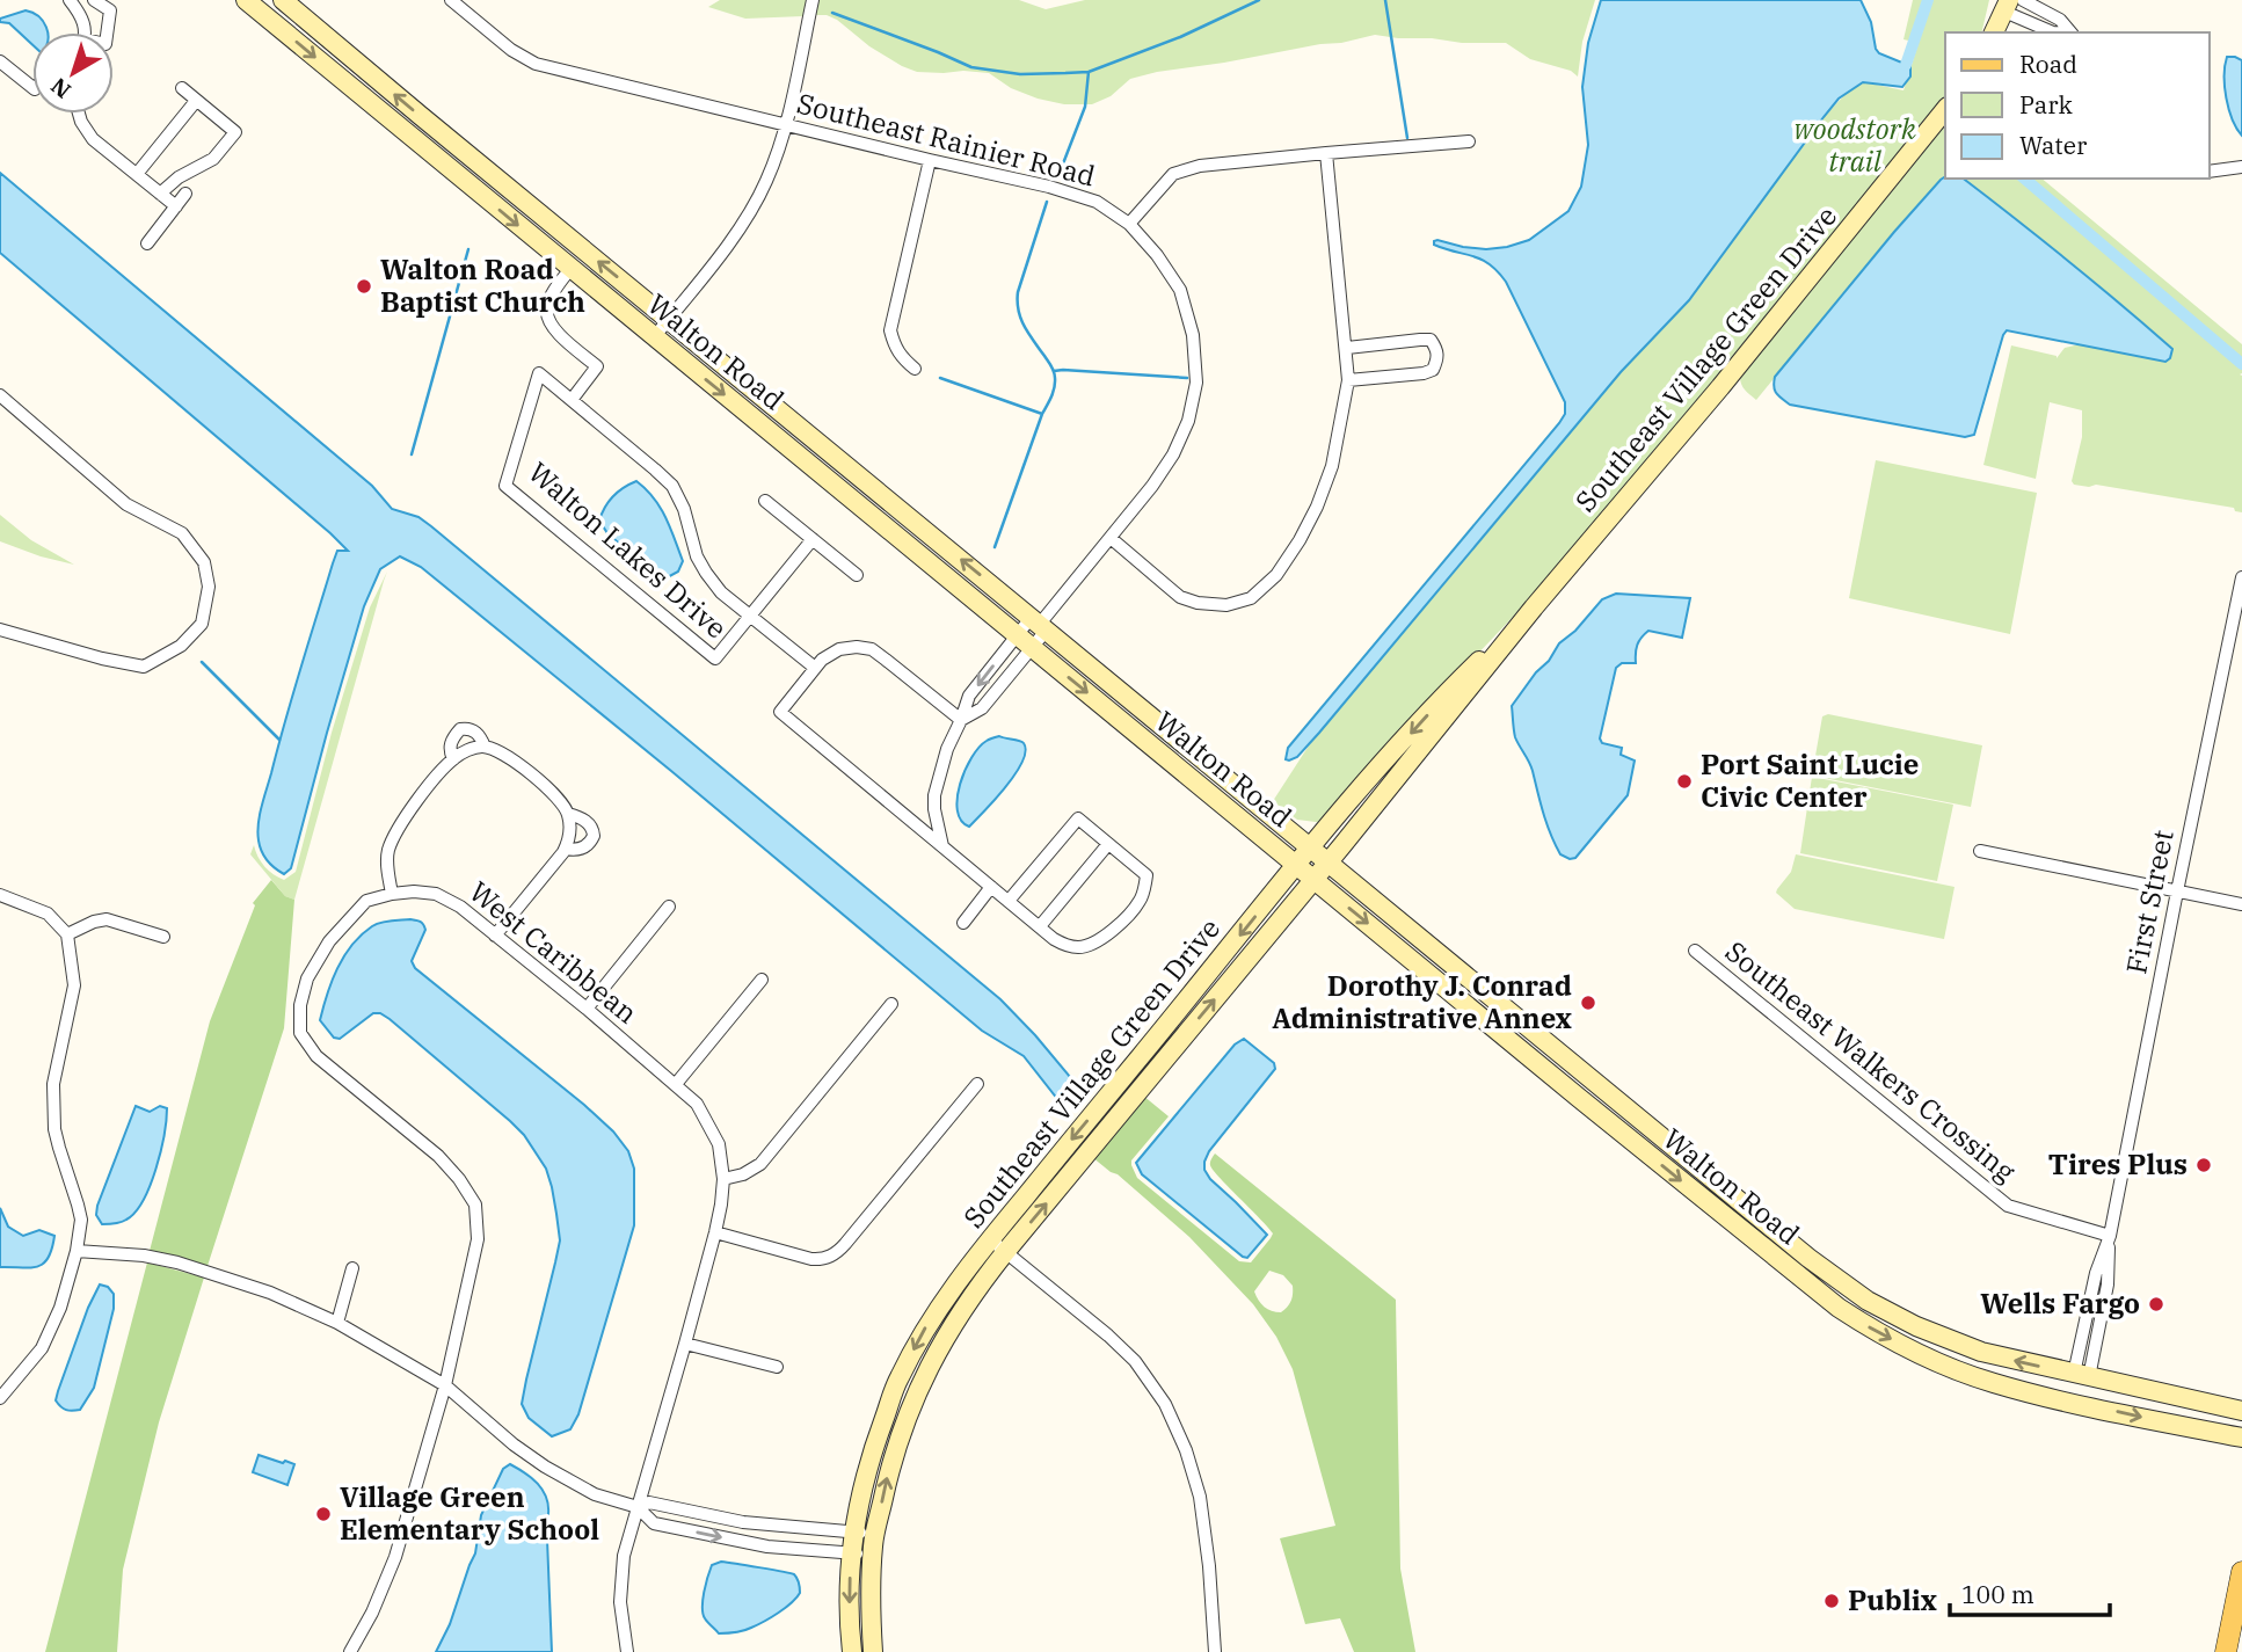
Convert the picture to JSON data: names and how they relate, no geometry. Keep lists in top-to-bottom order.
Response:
{
  "streets": {
    "main road": ["Walton Road", "Southeast Village Green Drive"],
    "street": [
      "Southeast Rainier Road",
      "Walton Lakes Drive",
      "First Street",
      "West Caribbean",
      "Southeast Walkers Crossing"
    ]
  },
  "crossings": [
    ["Southeast Rainier Road", "Walton Road"],
    ["Walton Road", "Southeast Village Green Drive"],
    ["Walton Road", "First Street"],
    ["First Street", "Southeast Walkers Crossing"]
  ],
  "parks": ["woodstork trail"],
  "places": [
    "Walton Road Baptist Church",
    "Port Saint Lucie Civic Center",
    "Dorothy J. Conrad Administrative Annex",
    "Tires Plus",
    "Wells Fargo",
    "Village Green Elementary School",
    "Publix"
  ],
  "legend": ["Road", "Park", "Water"],
  "scale_bar": "100 m",
  "north": "bottom left"
}
